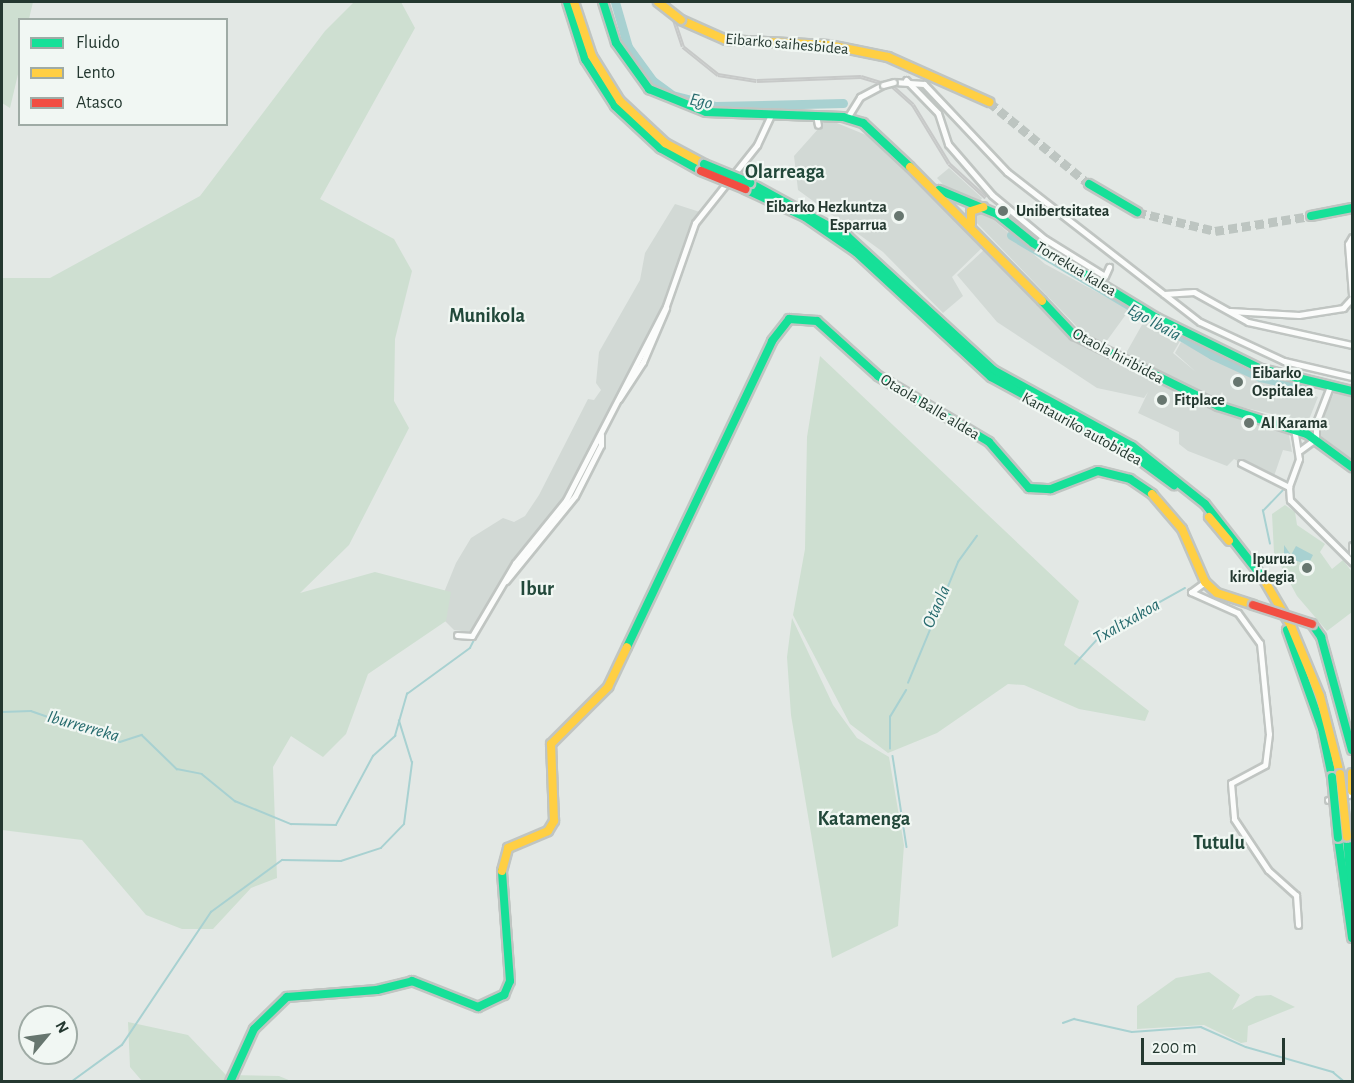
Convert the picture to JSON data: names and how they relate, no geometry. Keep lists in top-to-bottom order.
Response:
{
  "streets": {
    "main road": [
      "Eibarko saihesbidea",
      "Torrekua kalea",
      "Otaola hiribidea",
      "Otaola Balle aldea",
      "Kantauriko autobidea"
    ]
  },
  "crossings": [
    ["Torrekua kalea", "Otaola hiribidea"]
  ],
  "districts": [
    "Olarreaga",
    "Munikola",
    "Ibur",
    "Katamenga",
    "Tutulu"
  ],
  "water": [
    "Ego",
    "Ego Ibaia",
    "Otaola",
    "Txaltxakoa",
    "Iburrerreka"
  ],
  "places": [
    "Unibertsitatea",
    "Eibarko Hezkuntza Esparrua",
    "Eibarko Ospitalea",
    "Fitplace",
    "Al Karama",
    "Ipurua kiroldegia"
  ],
  "legend": ["Fluido", "Lento", "Atasco"],
  "scale_bar": "200 m",
  "north": "top right"
}
